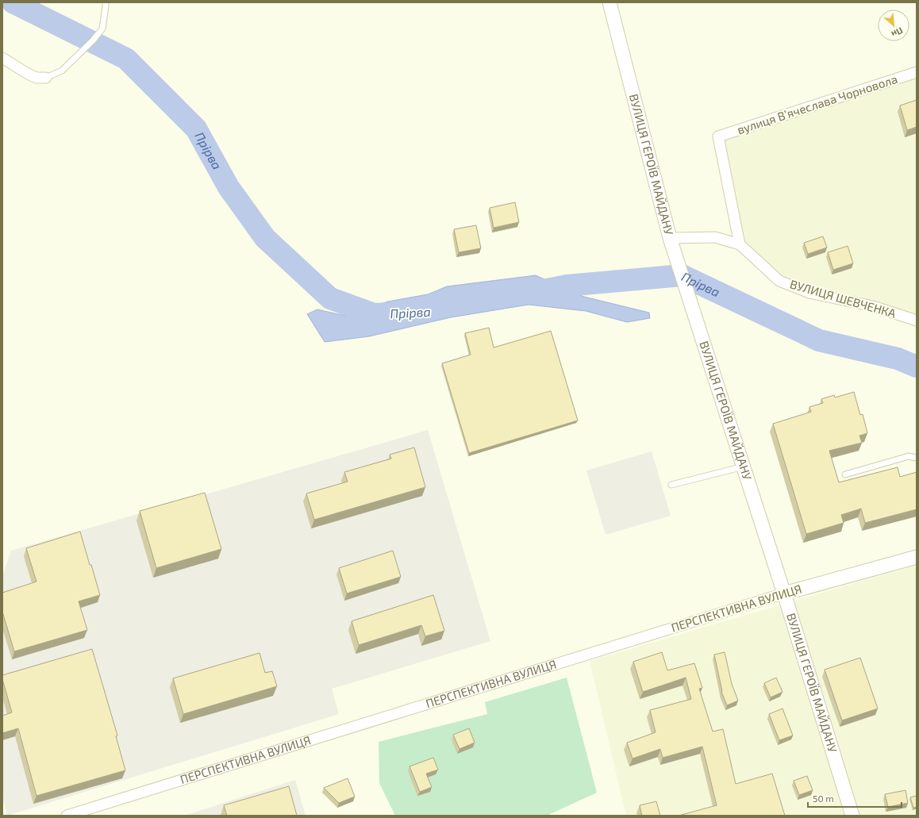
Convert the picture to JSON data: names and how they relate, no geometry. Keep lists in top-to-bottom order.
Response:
{
  "streets": {
    "street": [
      "вулиця Вʼячеслава Чорновола",
      "ВУЛИЦЯ ГЕРОЇВ МАЙДАНУ",
      "ВУЛИЦЯ ШЕВЧЕНКА",
      "ПЕРСПЕКТИВНА ВУЛИЦЯ"
    ]
  },
  "crossings": [
    ["вулиця Вʼячеслава Чорновола", "ВУЛИЦЯ ШЕВЧЕНКА"],
    ["ВУЛИЦЯ ГЕРОЇВ МАЙДАНУ", "ВУЛИЦЯ ШЕВЧЕНКА"],
    ["ВУЛИЦЯ ГЕРОЇВ МАЙДАНУ", "ПЕРСПЕКТИВНА ВУЛИЦЯ"]
  ],
  "water": ["Прірва"],
  "scale_bar": "50 m",
  "north": "bottom right"
}
